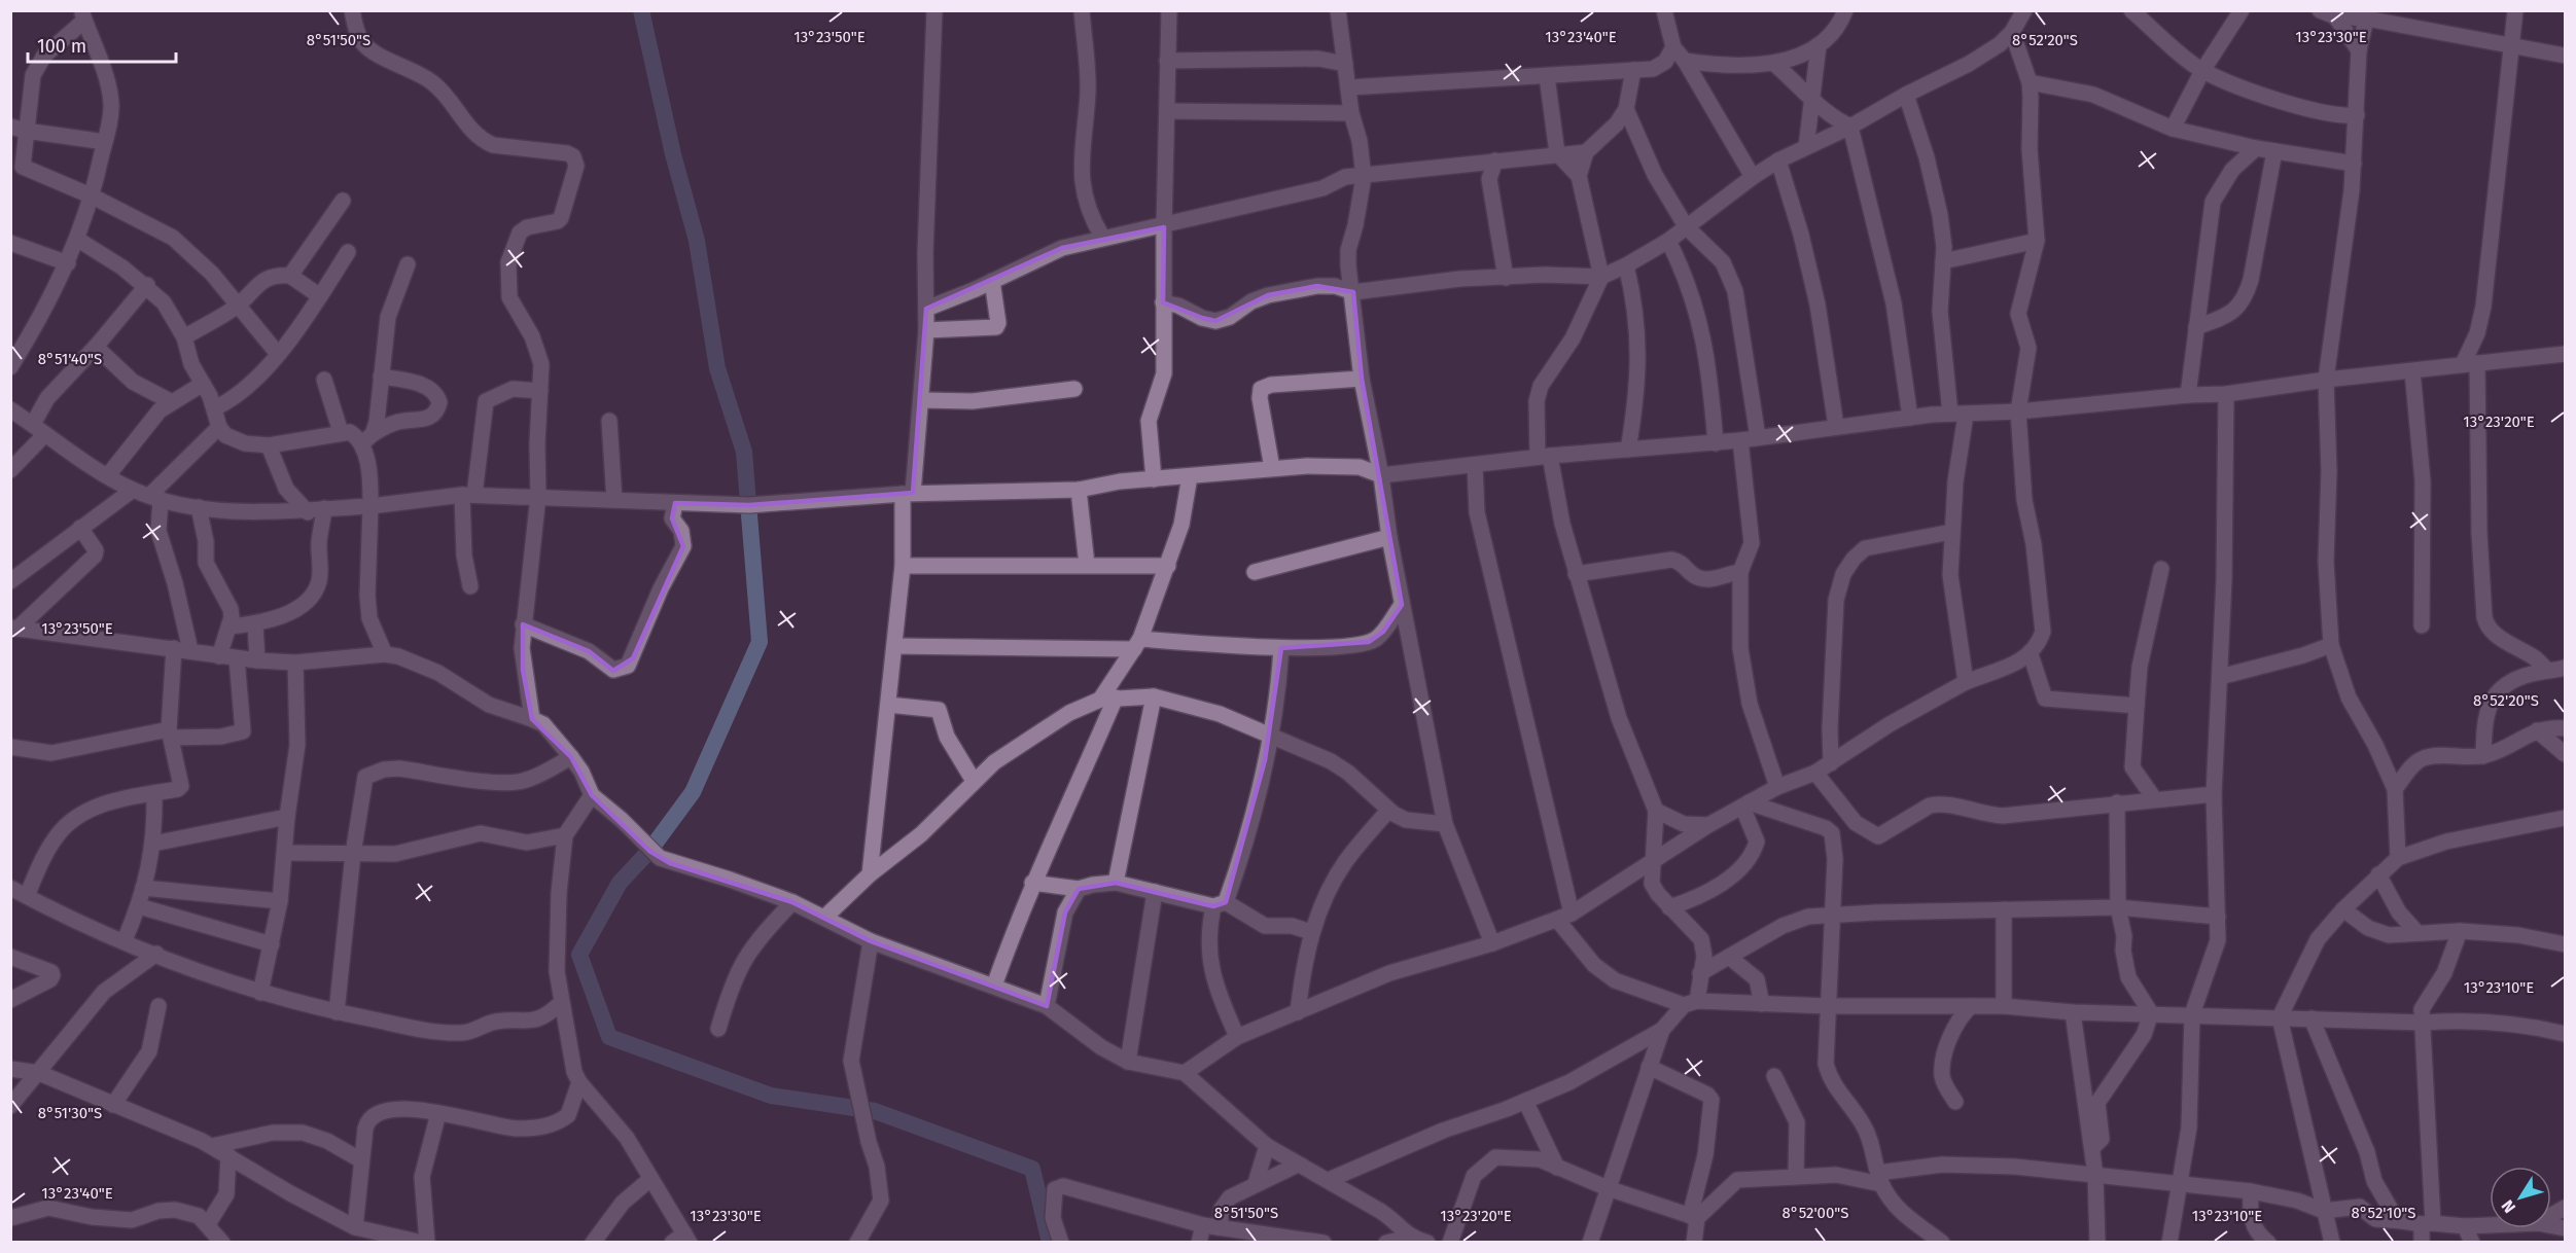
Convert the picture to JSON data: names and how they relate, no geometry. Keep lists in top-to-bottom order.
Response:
{
  "scale_bar": "100 m",
  "north": "bottom left",
  "coordinates": [
    "13°23'50\"E",
    "13°23'40\"E",
    "13°23'30\"E",
    "8°51'50\"S",
    "8°52'20\"S",
    "8°51'40\"S",
    "13°23'20\"E",
    "13°23'10\"E",
    "8°51'30\"S",
    "8°52'00\"S",
    "8°52'10\"S"
  ]
}
